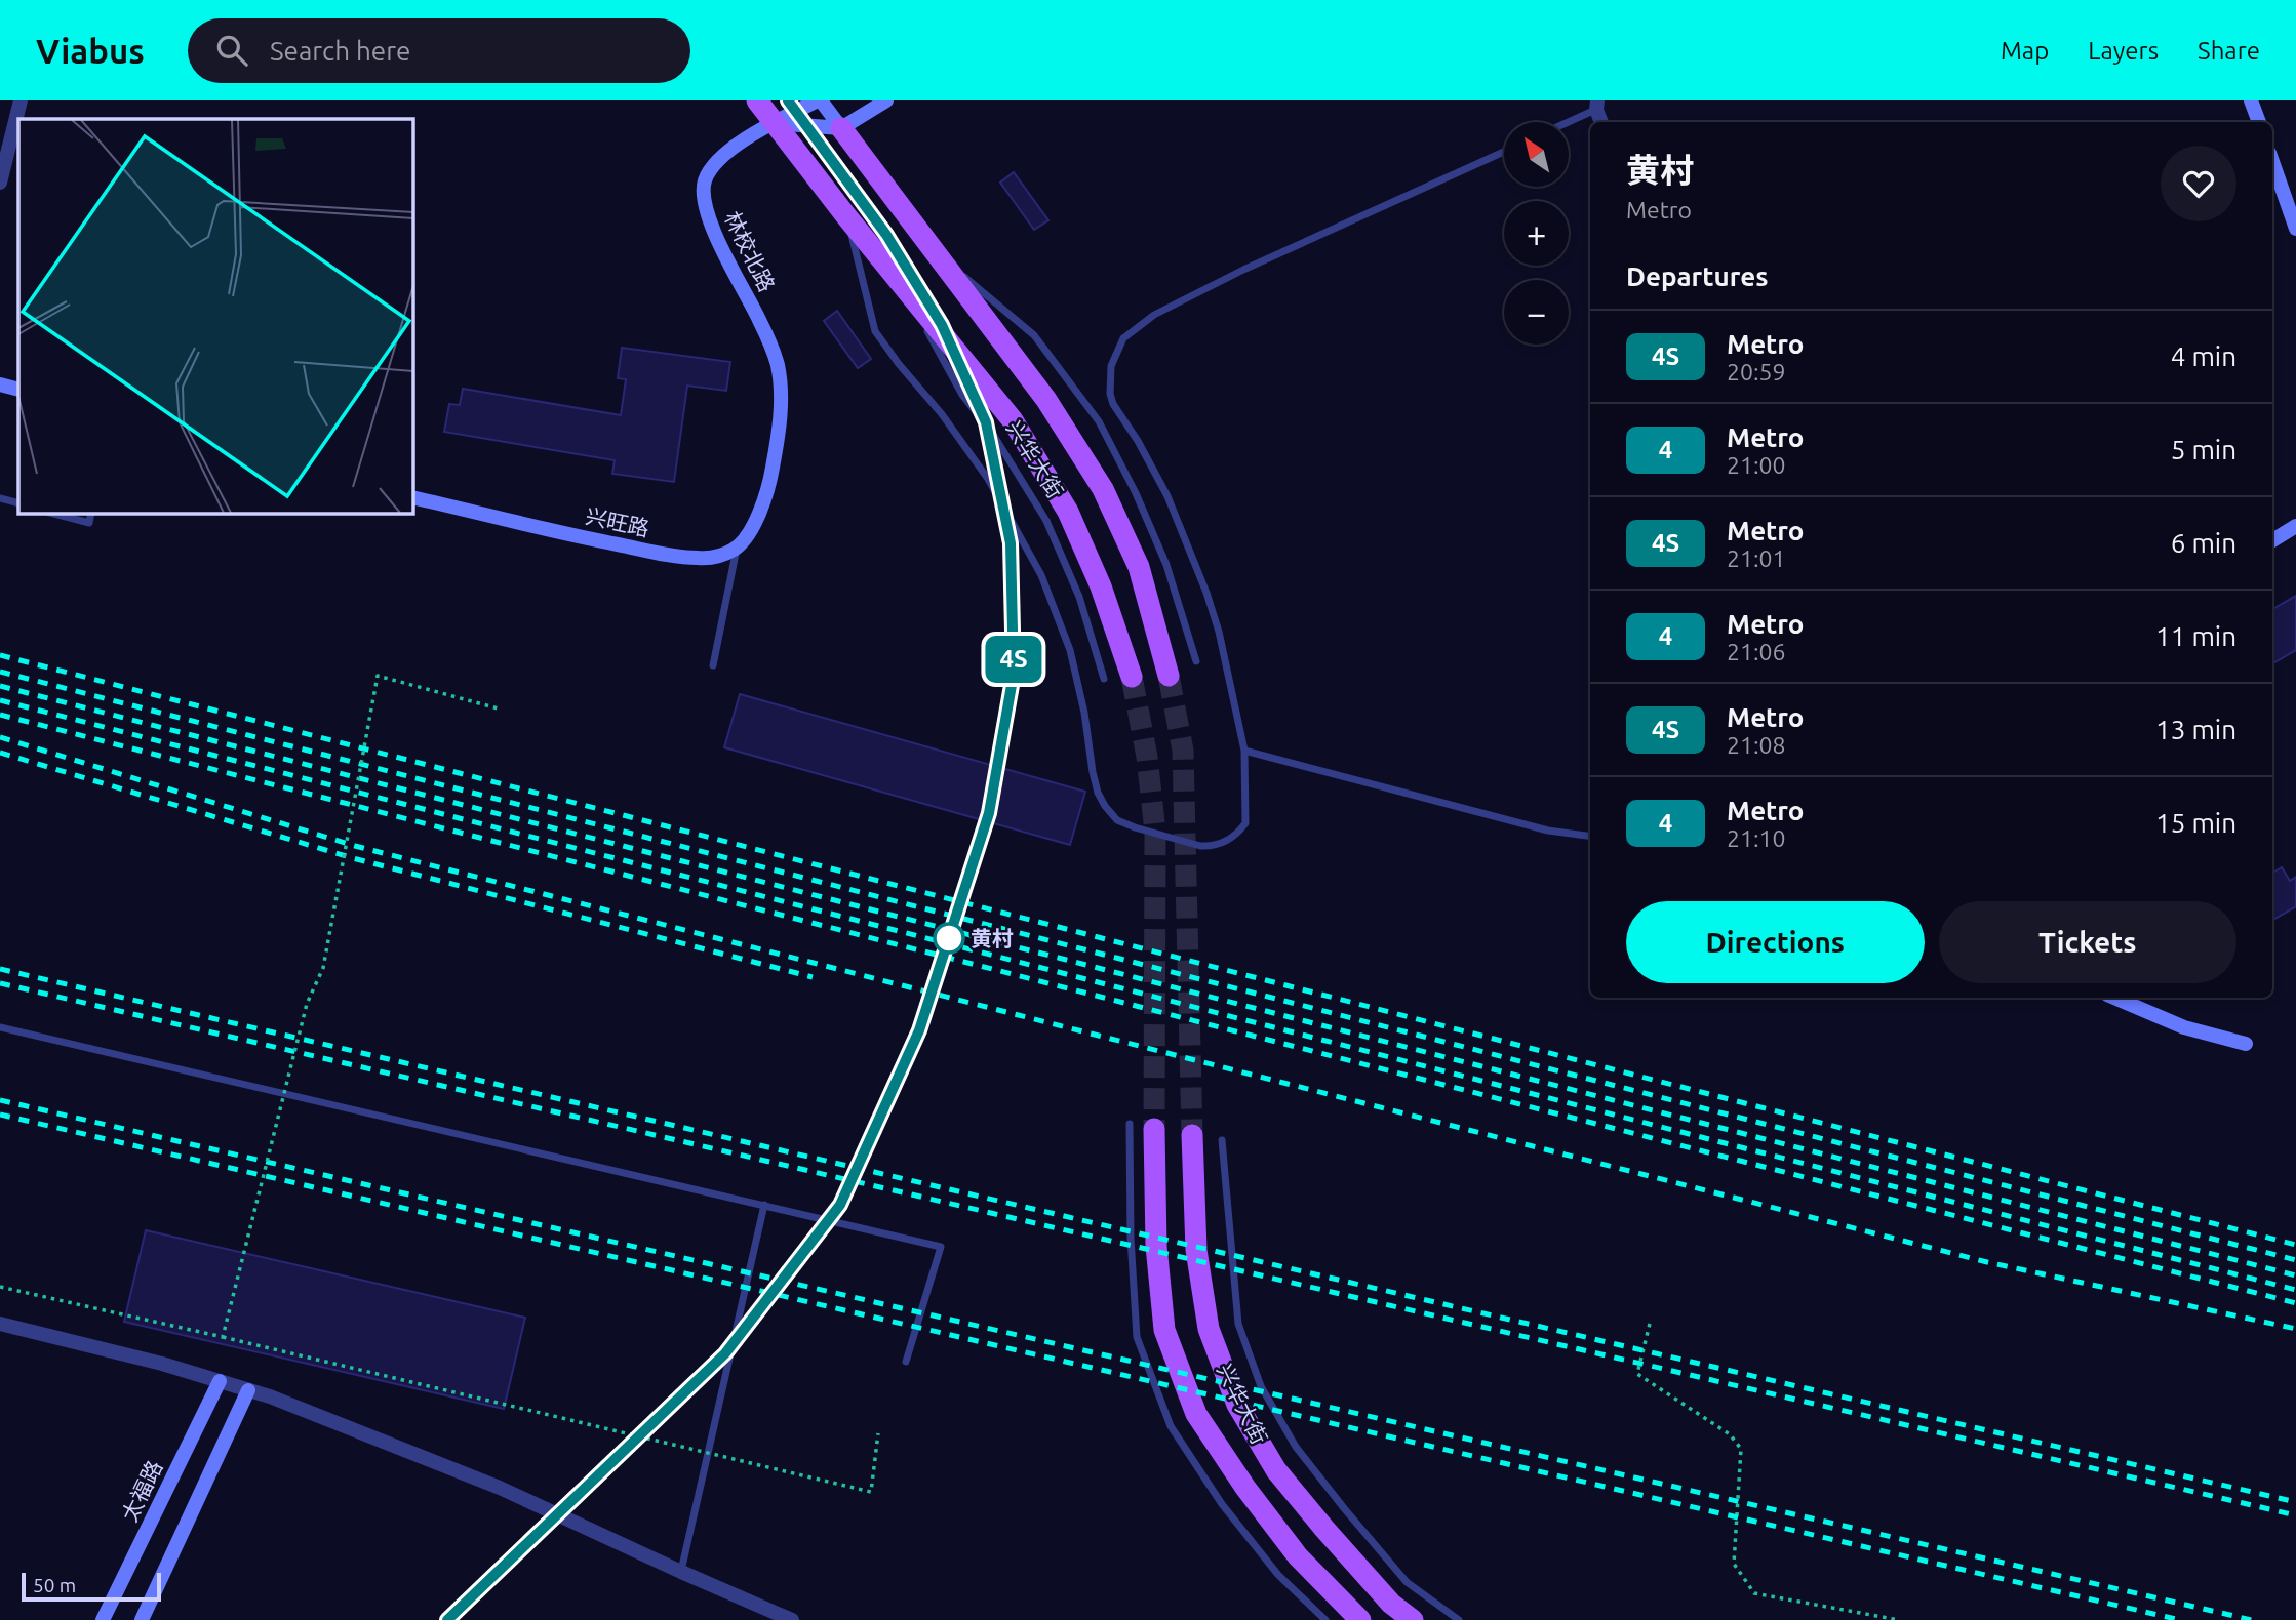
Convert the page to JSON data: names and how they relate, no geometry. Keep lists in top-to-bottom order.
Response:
{
  "streets": {
    "main road": [
      "林校北路",
      "兴华大街",
      "兴旺路",
      "太福路"
    ]
  },
  "crossings": [
    ["林校北路", "兴华大街"],
    ["林校北路", "兴旺路"]
  ],
  "places": ["黄村"],
  "lines": ["metro line 4S"],
  "scale_bar": "50 m",
  "north": "top left",
  "page": {
    "header": "Viabus",
    "search": "Search here",
    "nav": ["Map", "Layers", "Share"],
    "on_map": "4S",
    "map_buttons": ["+", "−"],
    "heading": [
      ["黄村", "Metro"],
      "Departures"
    ],
    "list": [
      {
        "mark": "4S",
        "name": "Metro",
        "note": "20:59",
        "value": "4 min"
      },
      {
        "mark": "4",
        "name": "Metro",
        "note": "21:00",
        "value": "5 min"
      },
      {
        "mark": "4S",
        "name": "Metro",
        "note": "21:01",
        "value": "6 min"
      },
      {
        "mark": "4",
        "name": "Metro",
        "note": "21:06",
        "value": "11 min"
      },
      {
        "mark": "4S",
        "name": "Metro",
        "note": "21:08",
        "value": "13 min"
      },
      {
        "mark": "4",
        "name": "Metro",
        "note": "21:10",
        "value": "15 min"
      }
    ],
    "buttons": ["Directions", "Tickets"],
    "scale": "50 m"
  }
}
